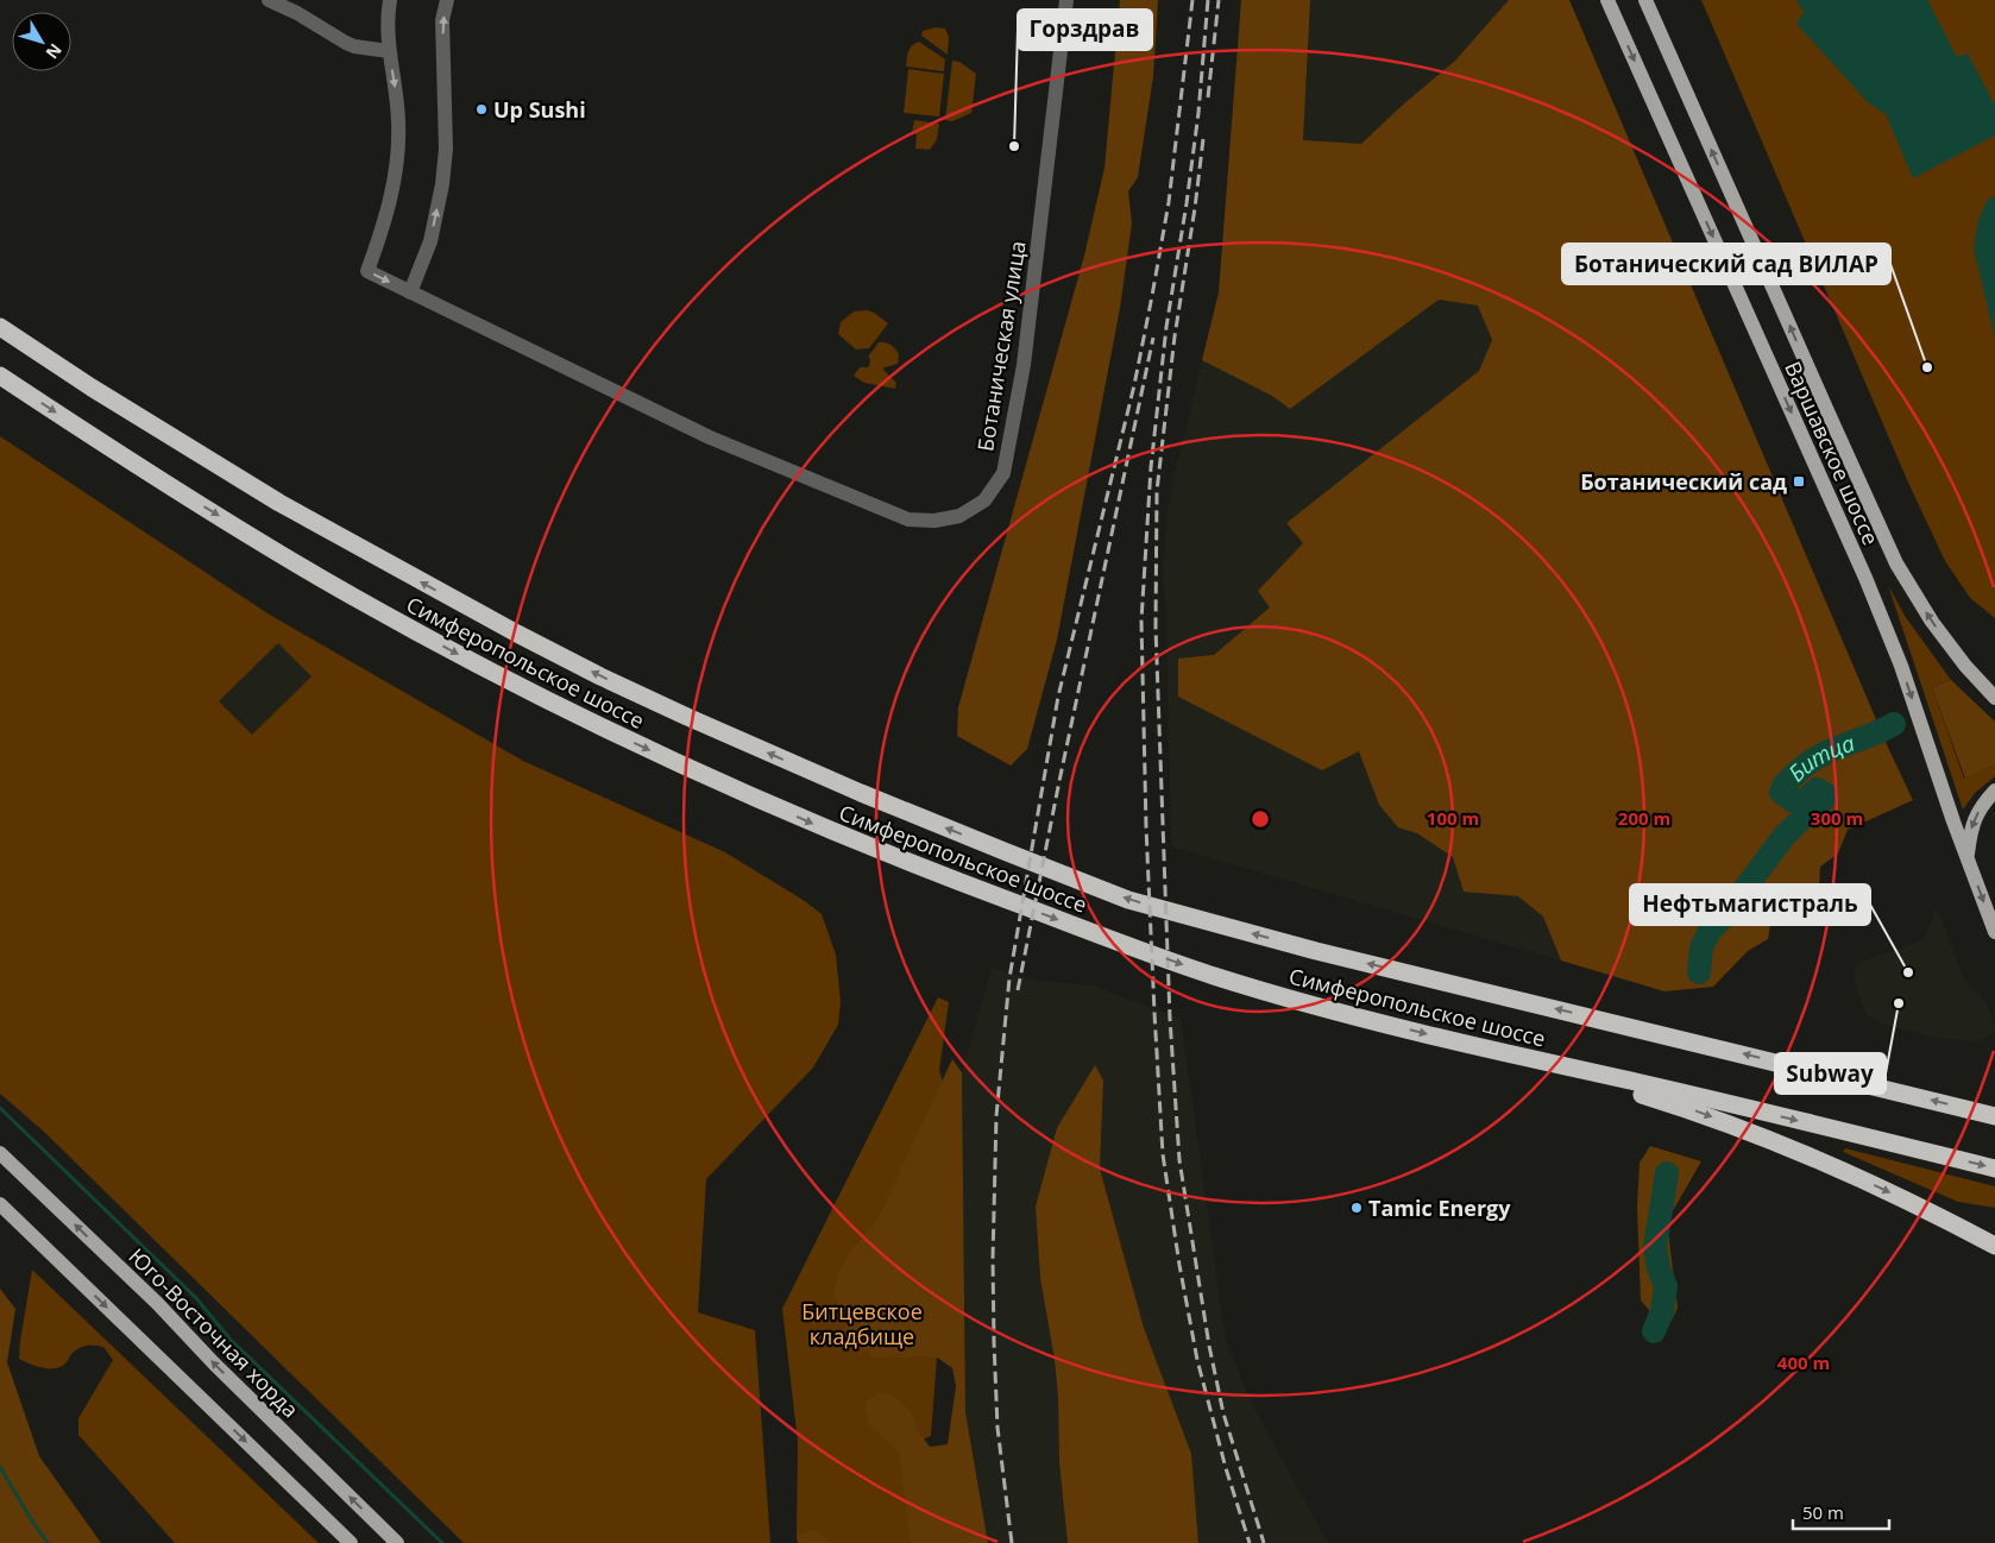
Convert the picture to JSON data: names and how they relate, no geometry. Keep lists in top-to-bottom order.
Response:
{
  "streets": {
    "highway": ["Симферопольское шоссе"],
    "main road": ["Варшавское шоссе", "Юго-Восточная хорда"],
    "street": ["Ботаническая улица"]
  },
  "water": ["Битца"],
  "parks": ["Битцевское кладбище"],
  "places": {
    "other": [
      "Up Sushi",
      "Горздрав",
      "Ботанический сад ВИЛАР",
      "Нефтьмагистраль",
      "Subway",
      "Tamic Energy"
    ],
    "transit": ["Ботанический сад"]
  },
  "scale_bar": "50 m",
  "north": "bottom right",
  "rings": [
    "100 m",
    "200 m",
    "300 m",
    "400 m"
  ]
}
